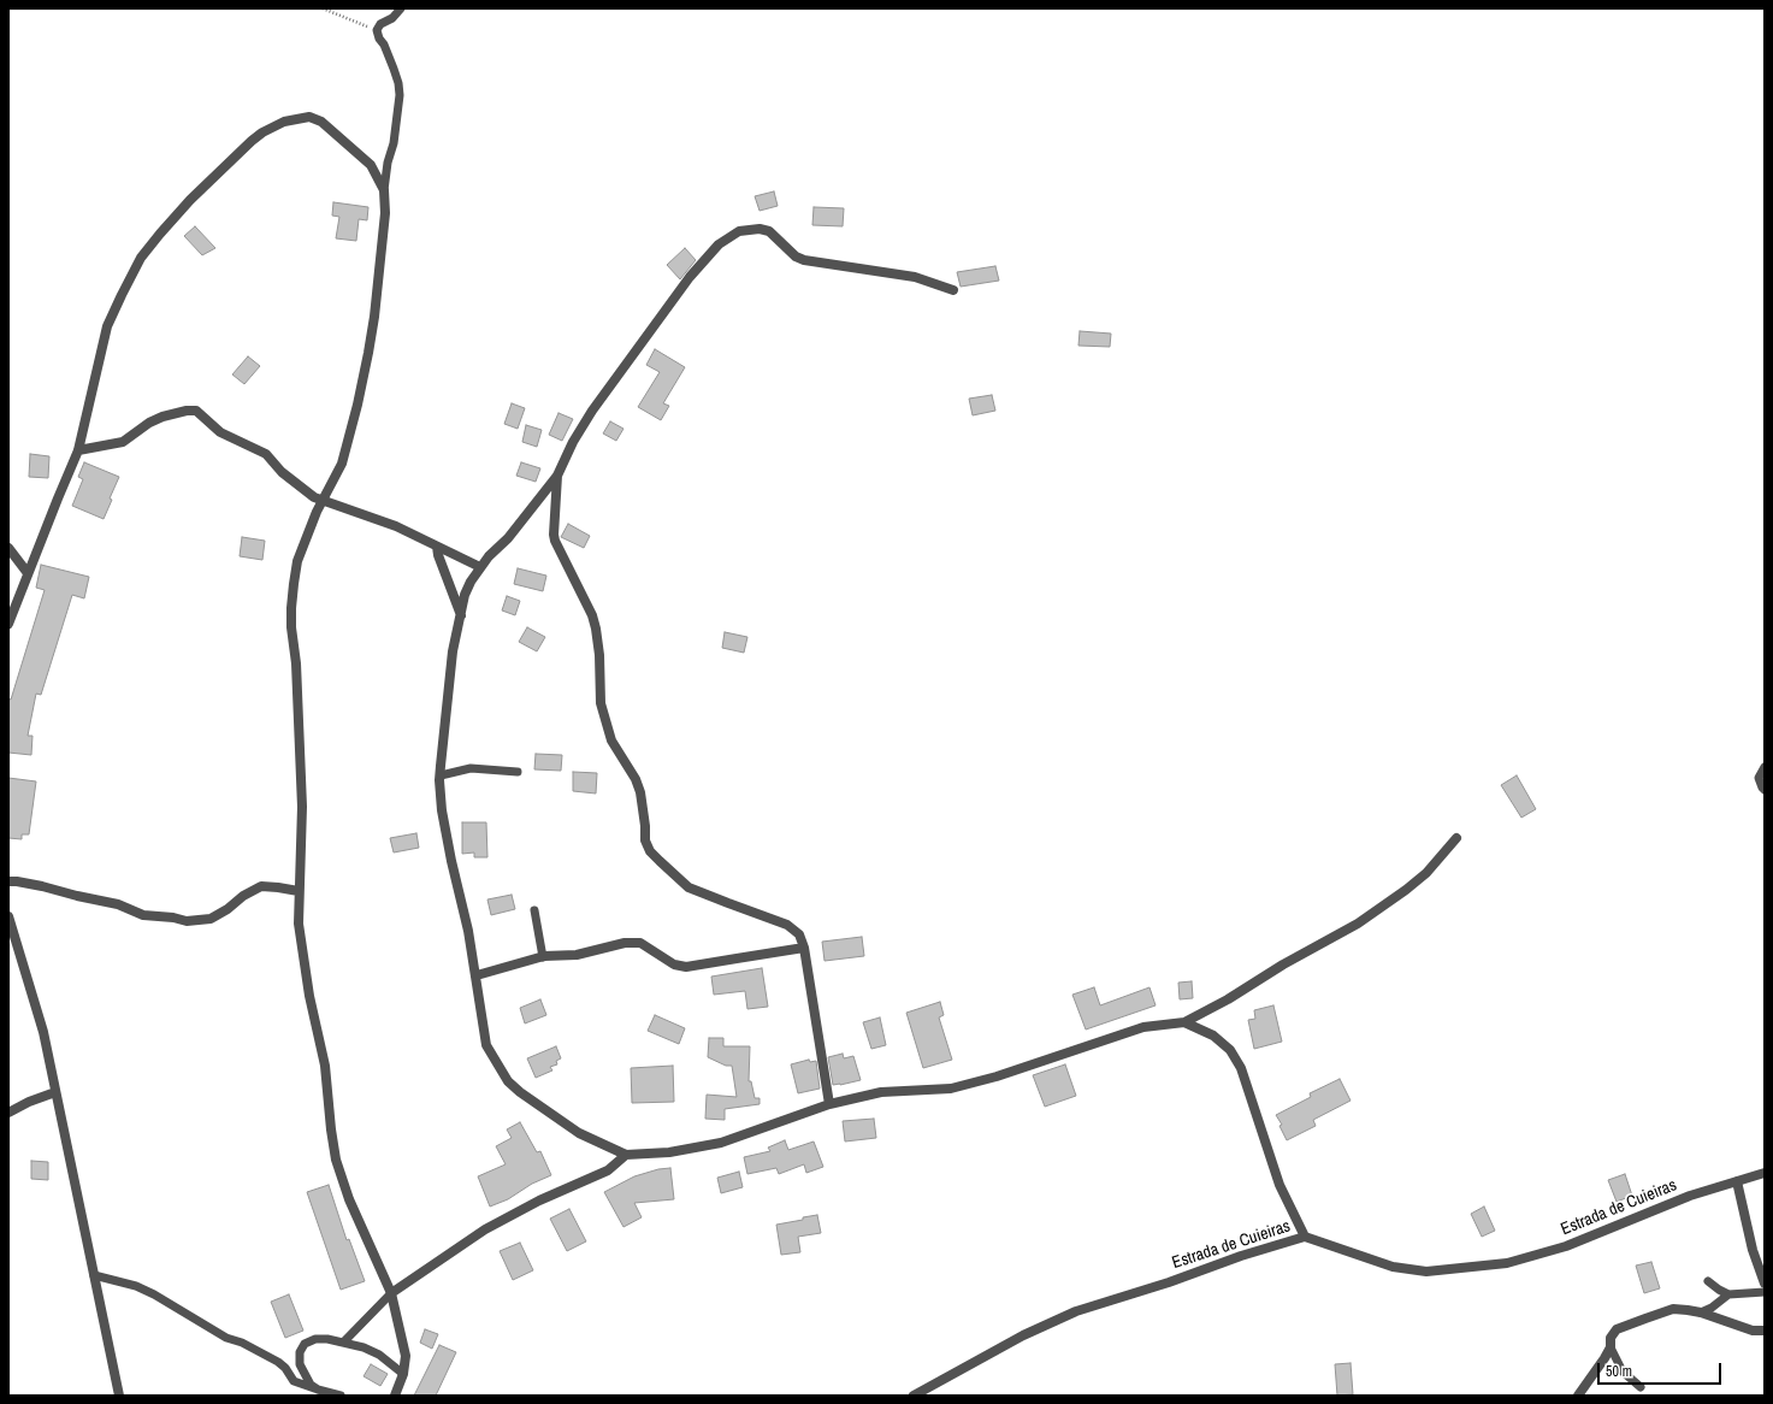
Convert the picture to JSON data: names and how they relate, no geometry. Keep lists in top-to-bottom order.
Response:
{
  "streets": {
    "street": ["Estrada de Cuieiras"]
  },
  "scale_bar": "50 m"
}
